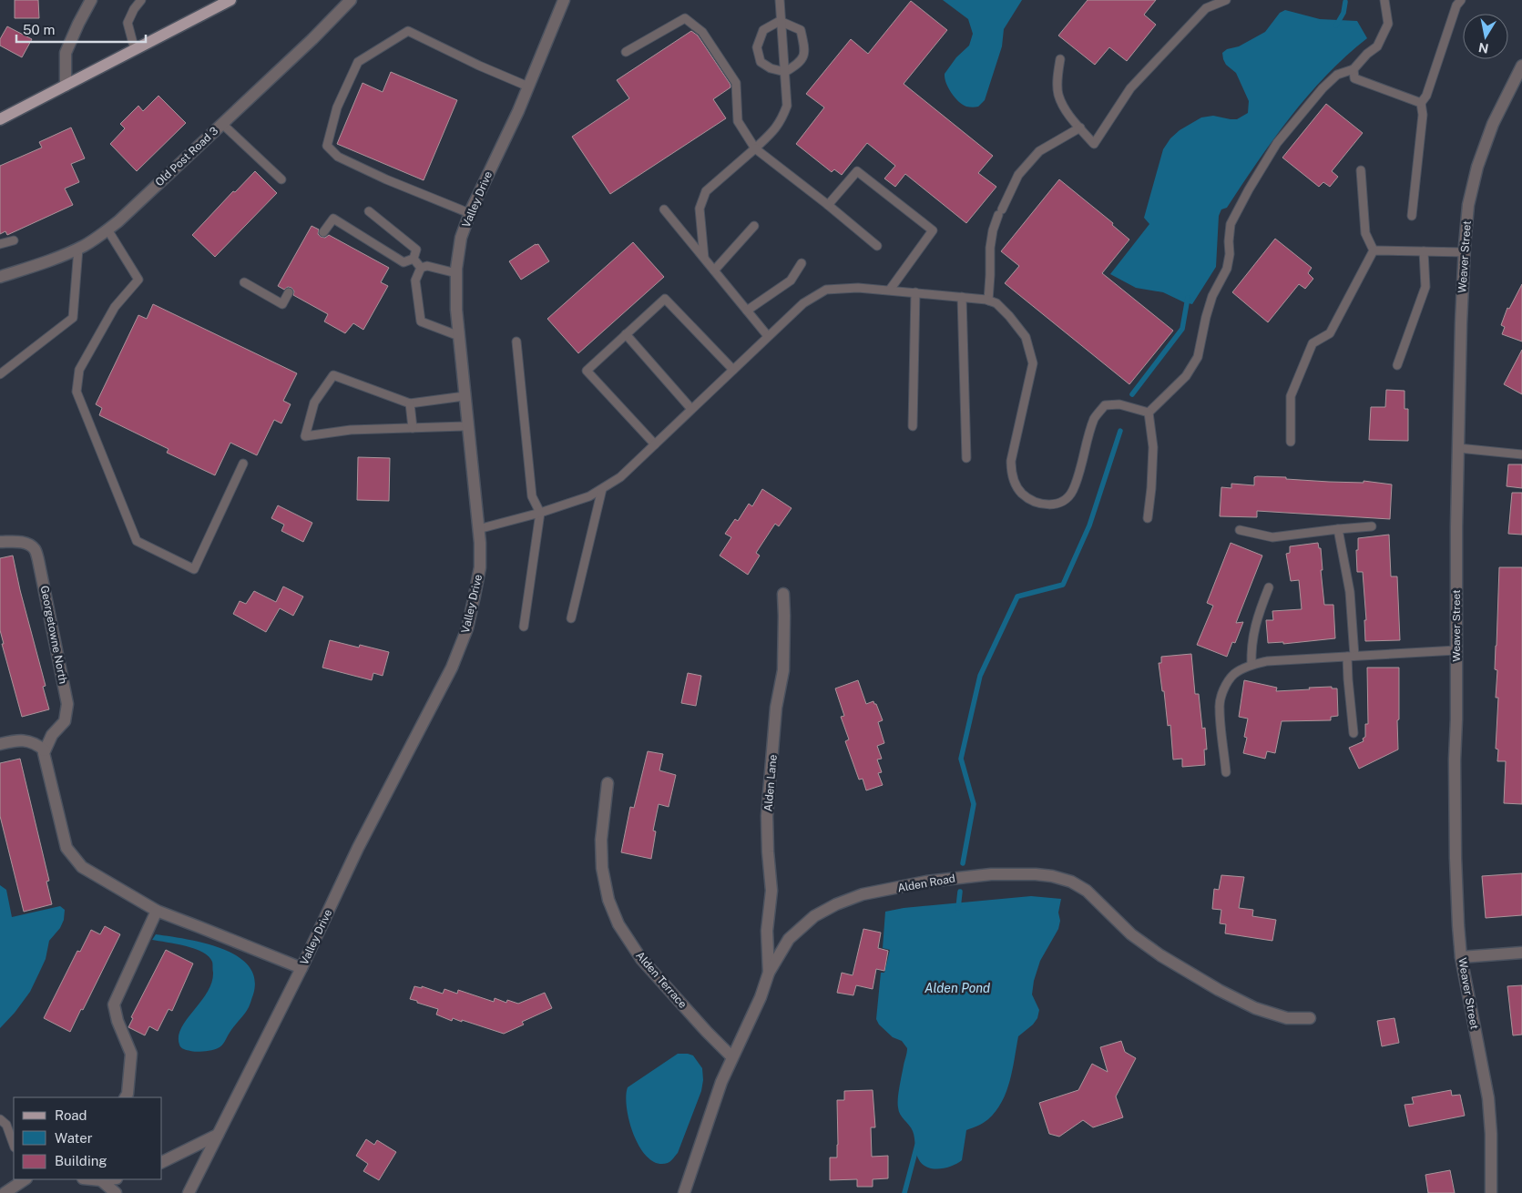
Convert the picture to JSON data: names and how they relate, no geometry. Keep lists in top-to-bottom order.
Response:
{
  "streets": {
    "street": [
      "Old Post Road 3",
      "Valley Drive",
      "Weaver Street",
      "Georgetowne North",
      "Alden Lane",
      "Alden Road",
      "Alden Terrace"
    ]
  },
  "crossings": [
    ["Alden Lane", "Alden Road"],
    ["Alden Road", "Alden Terrace"]
  ],
  "water": ["Alden Pond"],
  "legend": ["Road", "Water", "Building"],
  "scale_bar": "50 m",
  "north": "bottom"
}
